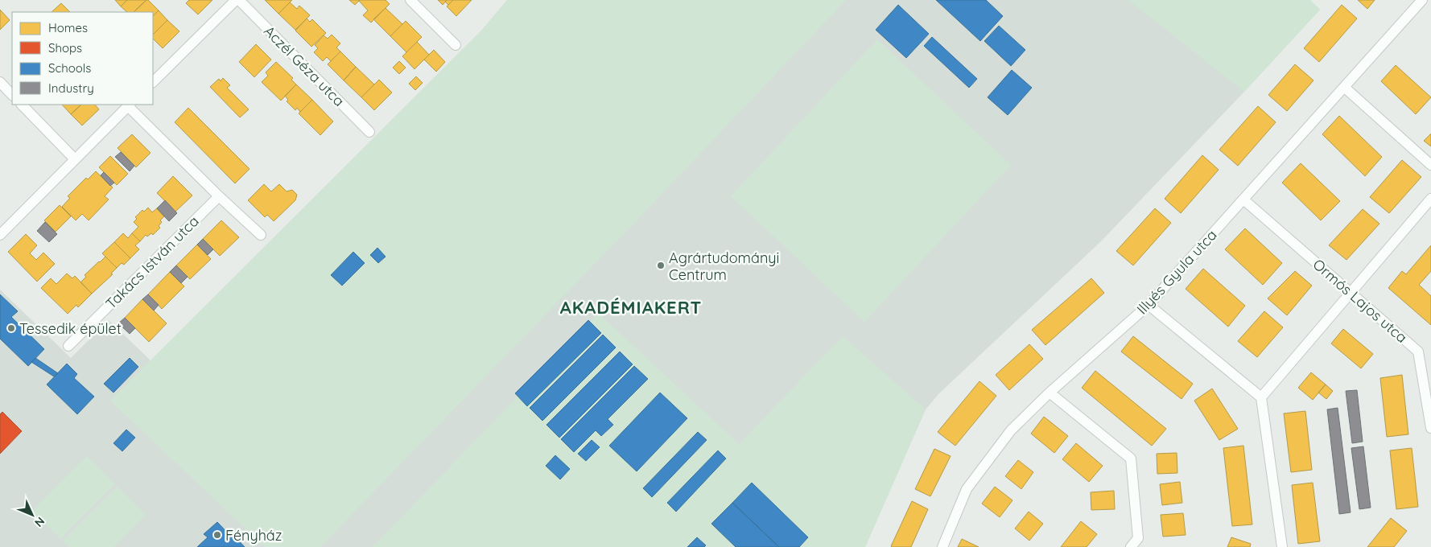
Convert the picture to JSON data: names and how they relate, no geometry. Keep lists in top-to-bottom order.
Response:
{
  "streets": {
    "street": [
      "Aczél Géza utca",
      "Takács István utca",
      "Illyés Gyula utca",
      "Ormós Lajos utca"
    ]
  },
  "crossings": [
    ["Illyés Gyula utca", "Ormós Lajos utca"]
  ],
  "districts": ["AKADÉMIAKERT"],
  "places": ["Agrártudományi Centrum", "Tessedik épület", "Fényház"],
  "legend": [
    "Homes",
    "Shops",
    "Schools",
    "Industry"
  ],
  "north": "bottom right"
}
